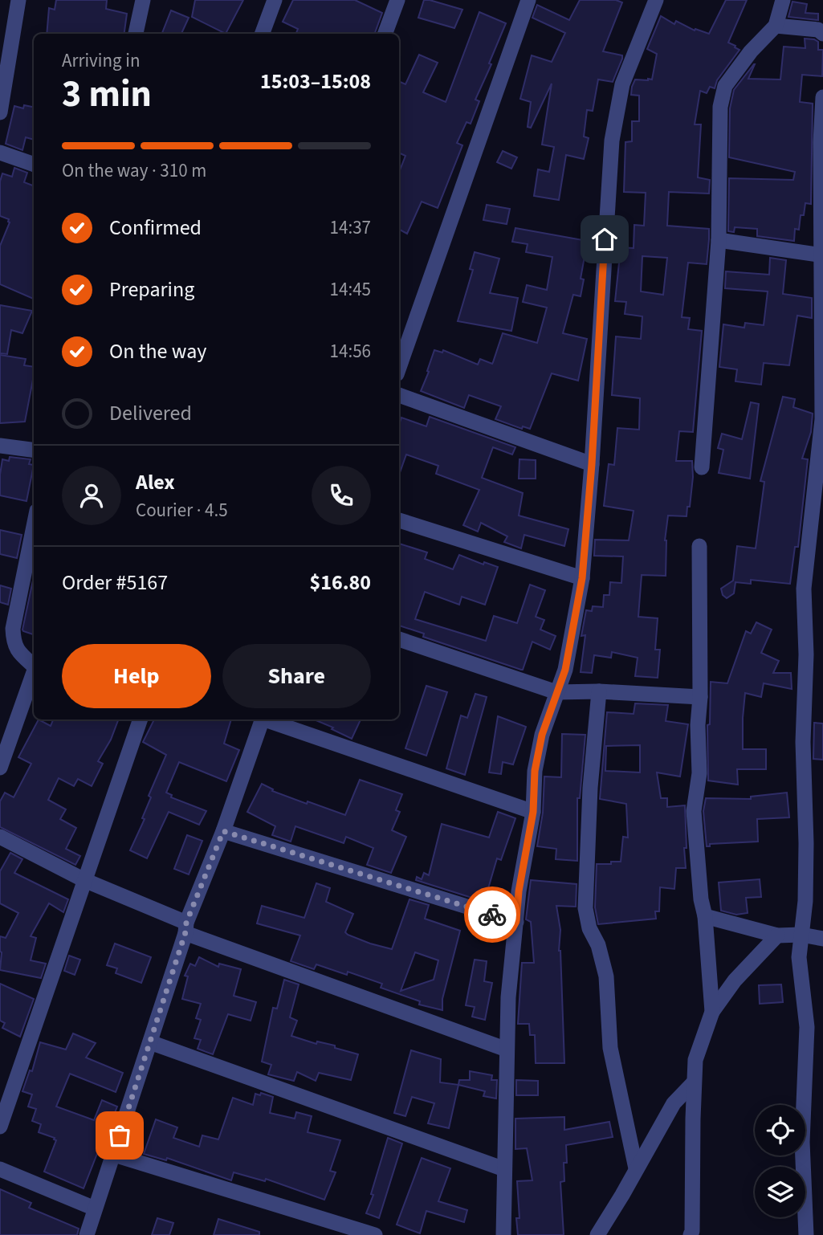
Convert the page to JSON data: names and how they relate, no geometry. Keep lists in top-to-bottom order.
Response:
{
  "page": {
    "heading": ["3 min", "Arriving in", "15:03–15:08"],
    "panel": [
      "Alex",
      "Courier · 4.5",
      "Order #5167",
      "$16.80"
    ],
    "bar": "On the way · 310 m",
    "list": [
      ["Confirmed", "14:37"],
      ["Preparing", "14:45"],
      ["On the way", "14:56"],
      "Delivered"
    ],
    "buttons": ["Help", "Share"]
  }
}
